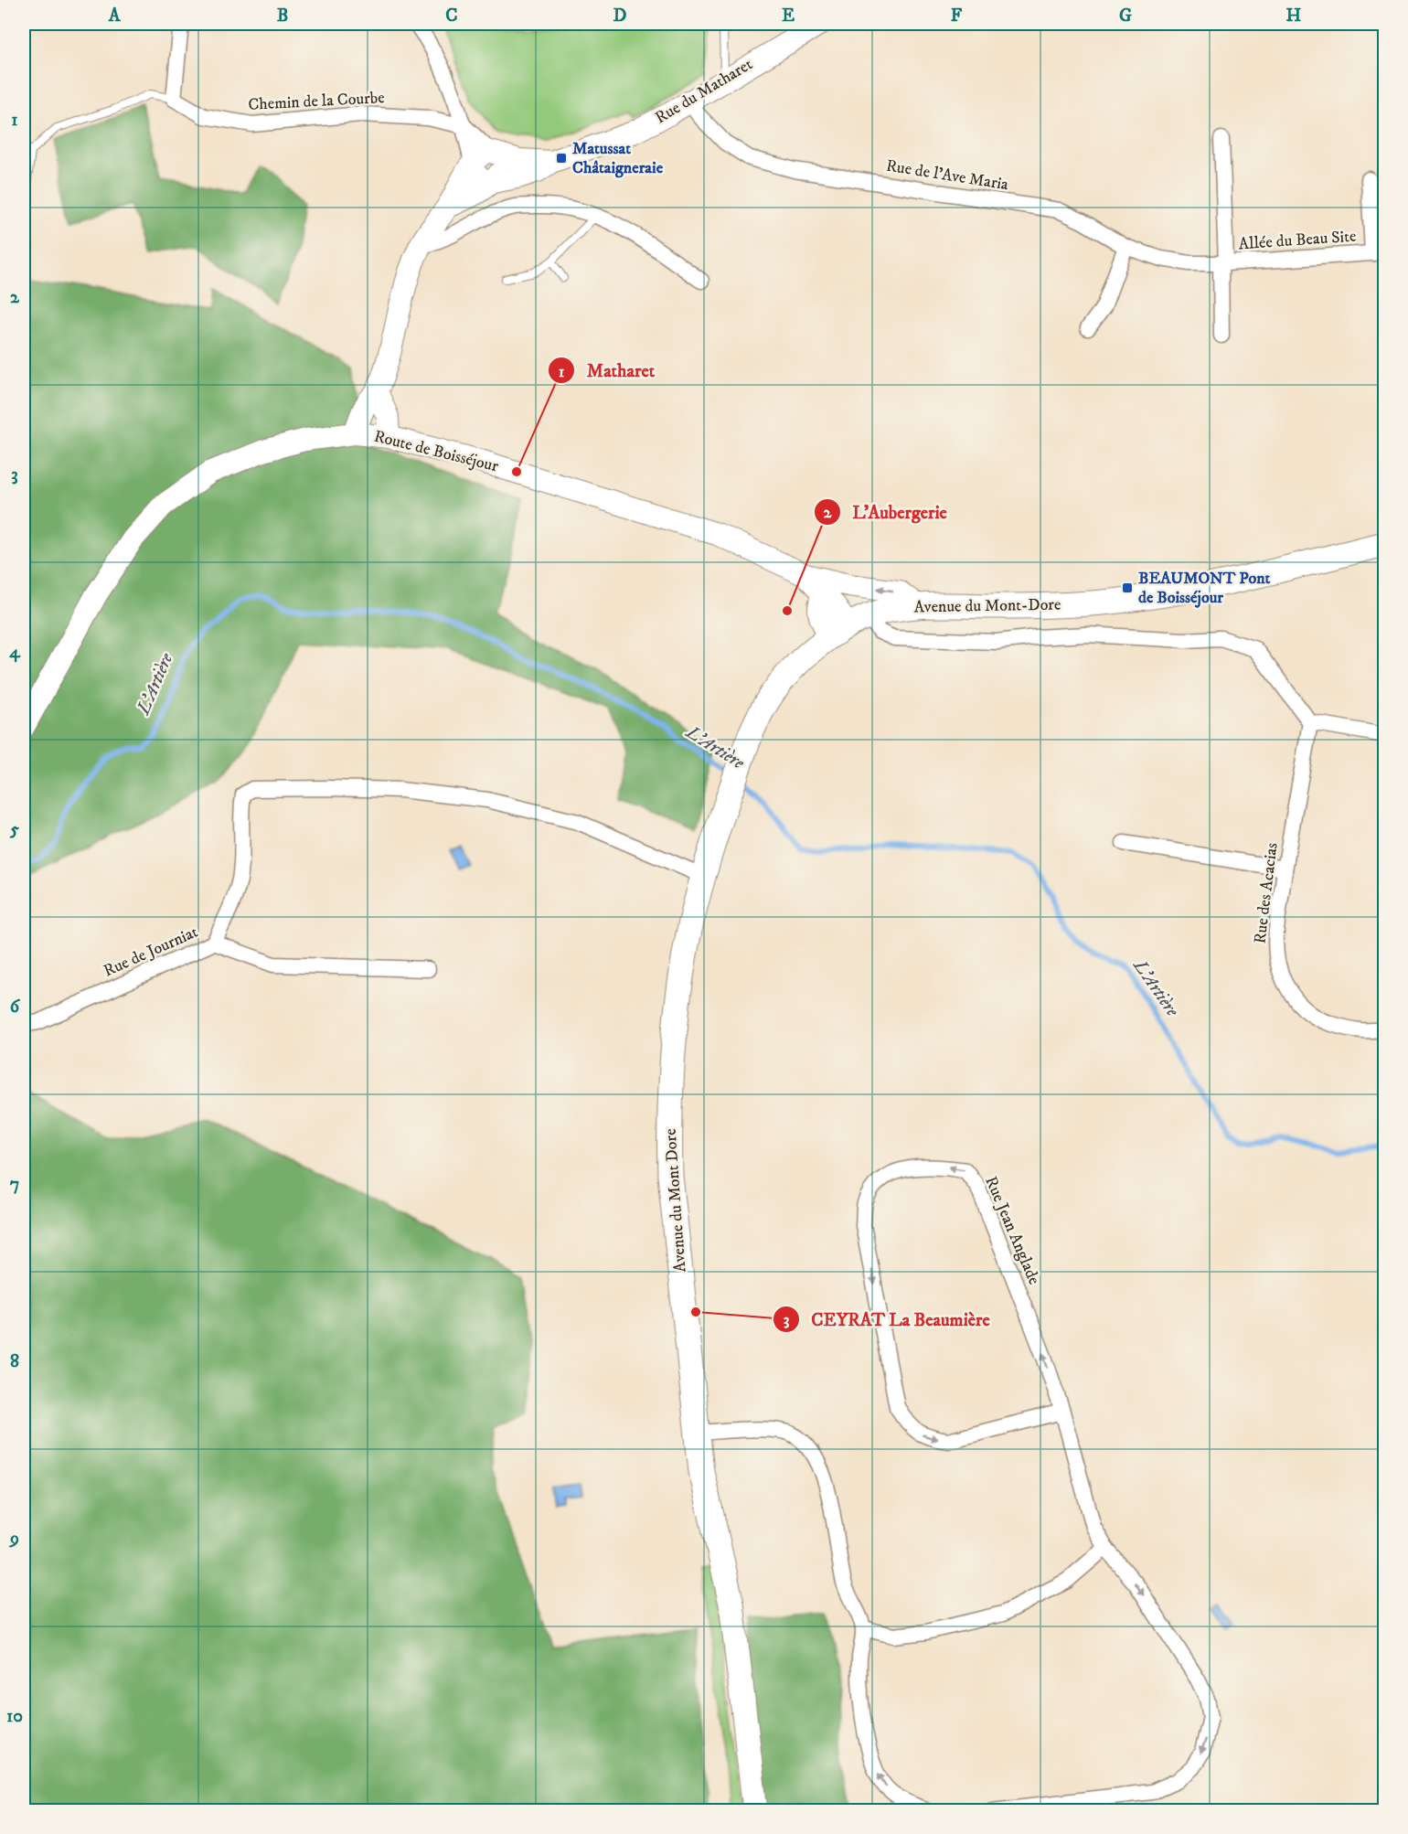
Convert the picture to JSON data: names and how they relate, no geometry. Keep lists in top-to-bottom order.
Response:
{
  "streets": {
    "main road": ["Avenue du Mont-Dore", "Avenue du Mont Dore"],
    "street": [
      "Rue du Matharet",
      "Chemin de la Courbe",
      "Rue de l'Ave Maria",
      "Allée du Beau Site",
      "Route de Boisséjour",
      "Rue des Acacias",
      "Rue de Journiat",
      "Rue Jean Anglade"
    ]
  },
  "crossings": [
    ["Rue du Matharet", "Rue de l'Ave Maria"],
    ["Rue de l'Ave Maria", "Allée du Beau Site"],
    ["Route de Boisséjour", "Avenue du Mont-Dore"],
    ["Avenue du Mont-Dore", "Avenue du Mont Dore"]
  ],
  "water": ["L'Artière"],
  "places": {
    "transit": ["Matussat Châtaigneraie", "BEAUMONT Pont de Boisséjour"],
    "other": ["Matharet", "L'Aubergerie", "CEYRAT La Beaumière"]
  },
  "grid": {
    "columns": [
      "A",
      "B",
      "C",
      "D",
      "E",
      "F",
      "G",
      "H"
    ],
    "rows": [
      "1",
      "2",
      "3",
      "4",
      "5",
      "6",
      "7",
      "8",
      "9",
      "10"
    ]
  }
}
